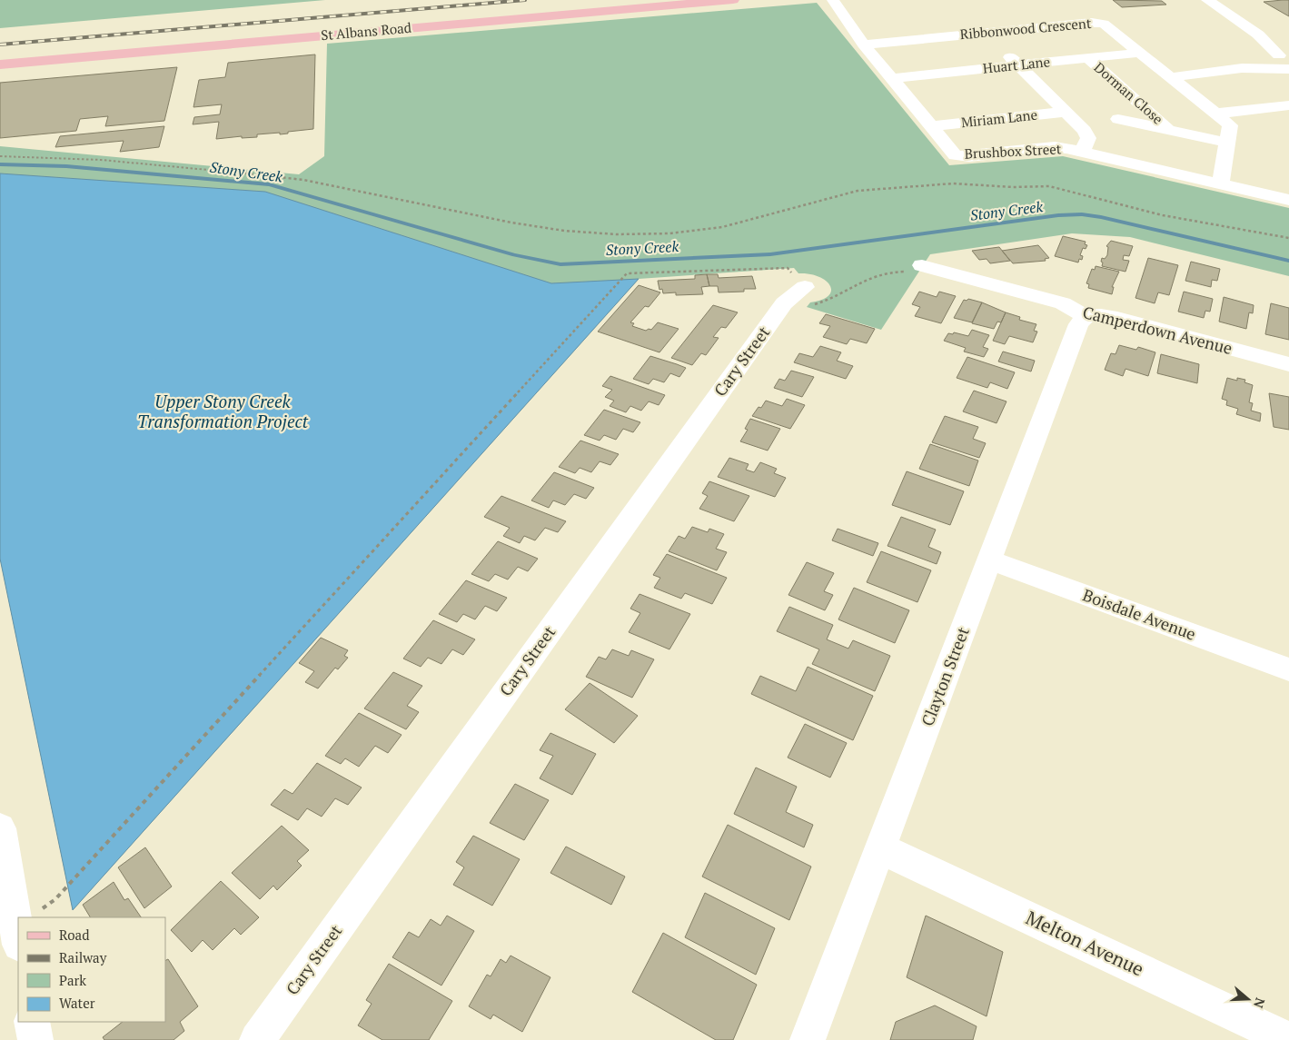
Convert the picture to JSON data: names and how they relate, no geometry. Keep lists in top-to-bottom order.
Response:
{
  "streets": {
    "main road": ["St Albans Road"],
    "street": [
      "Ribbonwood Crescent",
      "Huart Lane",
      "Dorman Close",
      "Miriam Lane",
      "Brushbox Street",
      "Camperdown Avenue",
      "Cary Street",
      "Boisdale Avenue",
      "Clayton Street",
      "Melton Avenue"
    ]
  },
  "crossings": [
    ["Ribbonwood Crescent", "Huart Lane"],
    ["Ribbonwood Crescent", "Dorman Close"],
    ["Ribbonwood Crescent", "Brushbox Street"],
    ["Huart Lane", "Dorman Close"],
    ["Huart Lane", "Brushbox Street"],
    ["Miriam Lane", "Brushbox Street"],
    ["Camperdown Avenue", "Clayton Street"],
    ["Boisdale Avenue", "Clayton Street"],
    ["Clayton Street", "Melton Avenue"]
  ],
  "water": ["Stony Creek", "Upper Stony Creek Transformation Project"],
  "legend": [
    "Road",
    "Railway",
    "Park",
    "Water"
  ],
  "north": "right"
}
